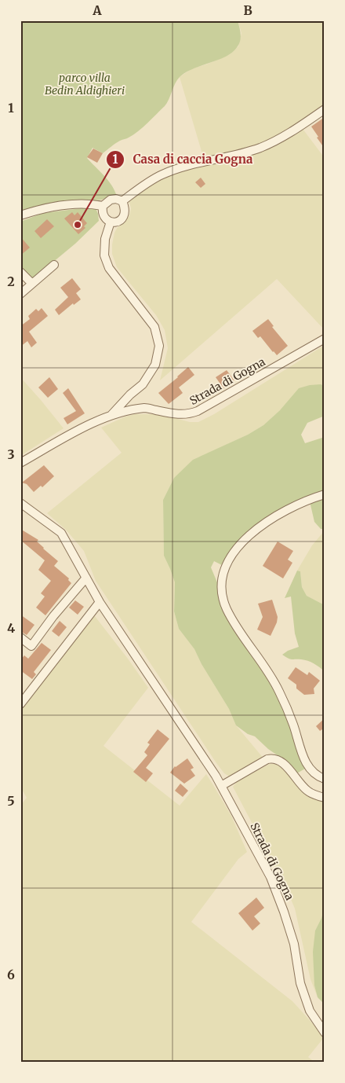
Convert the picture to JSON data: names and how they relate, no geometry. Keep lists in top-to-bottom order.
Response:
{
  "streets": {
    "street": ["Strada di Gogna"]
  },
  "parks": ["parco villa Bedin Aldighieri"],
  "places": ["Casa di caccia Gogna"],
  "grid": {
    "columns": ["A", "B"],
    "rows": [
      "1",
      "2",
      "3",
      "4",
      "5",
      "6"
    ]
  }
}
